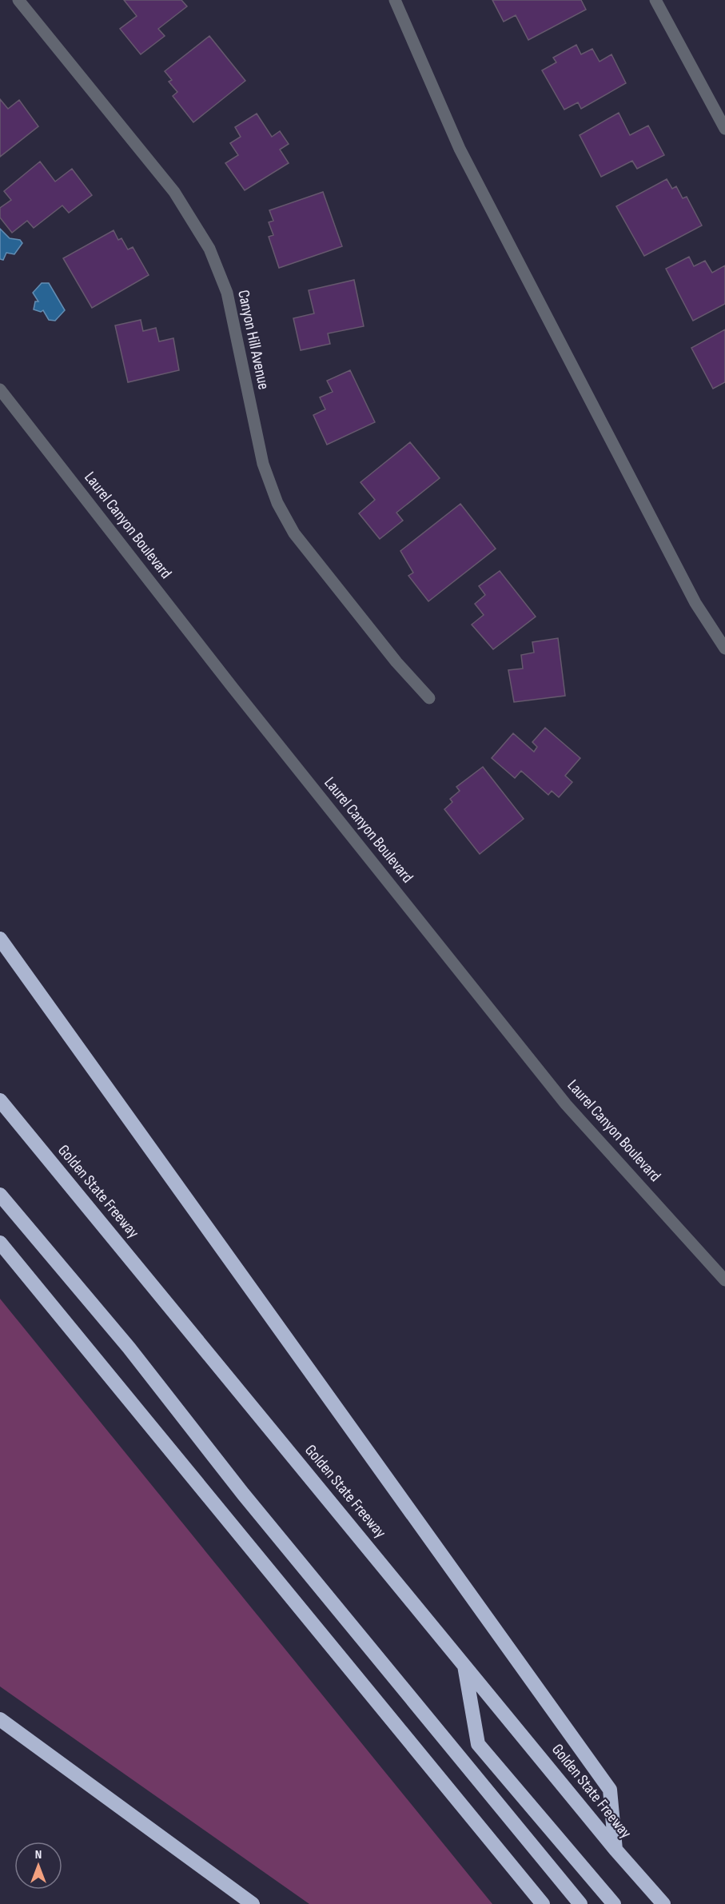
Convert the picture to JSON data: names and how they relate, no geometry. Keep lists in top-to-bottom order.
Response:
{
  "streets": {
    "highway": ["Golden State Freeway"],
    "street": ["Canyon Hill Avenue", "Laurel Canyon Boulevard"]
  },
  "north": "top"
}
